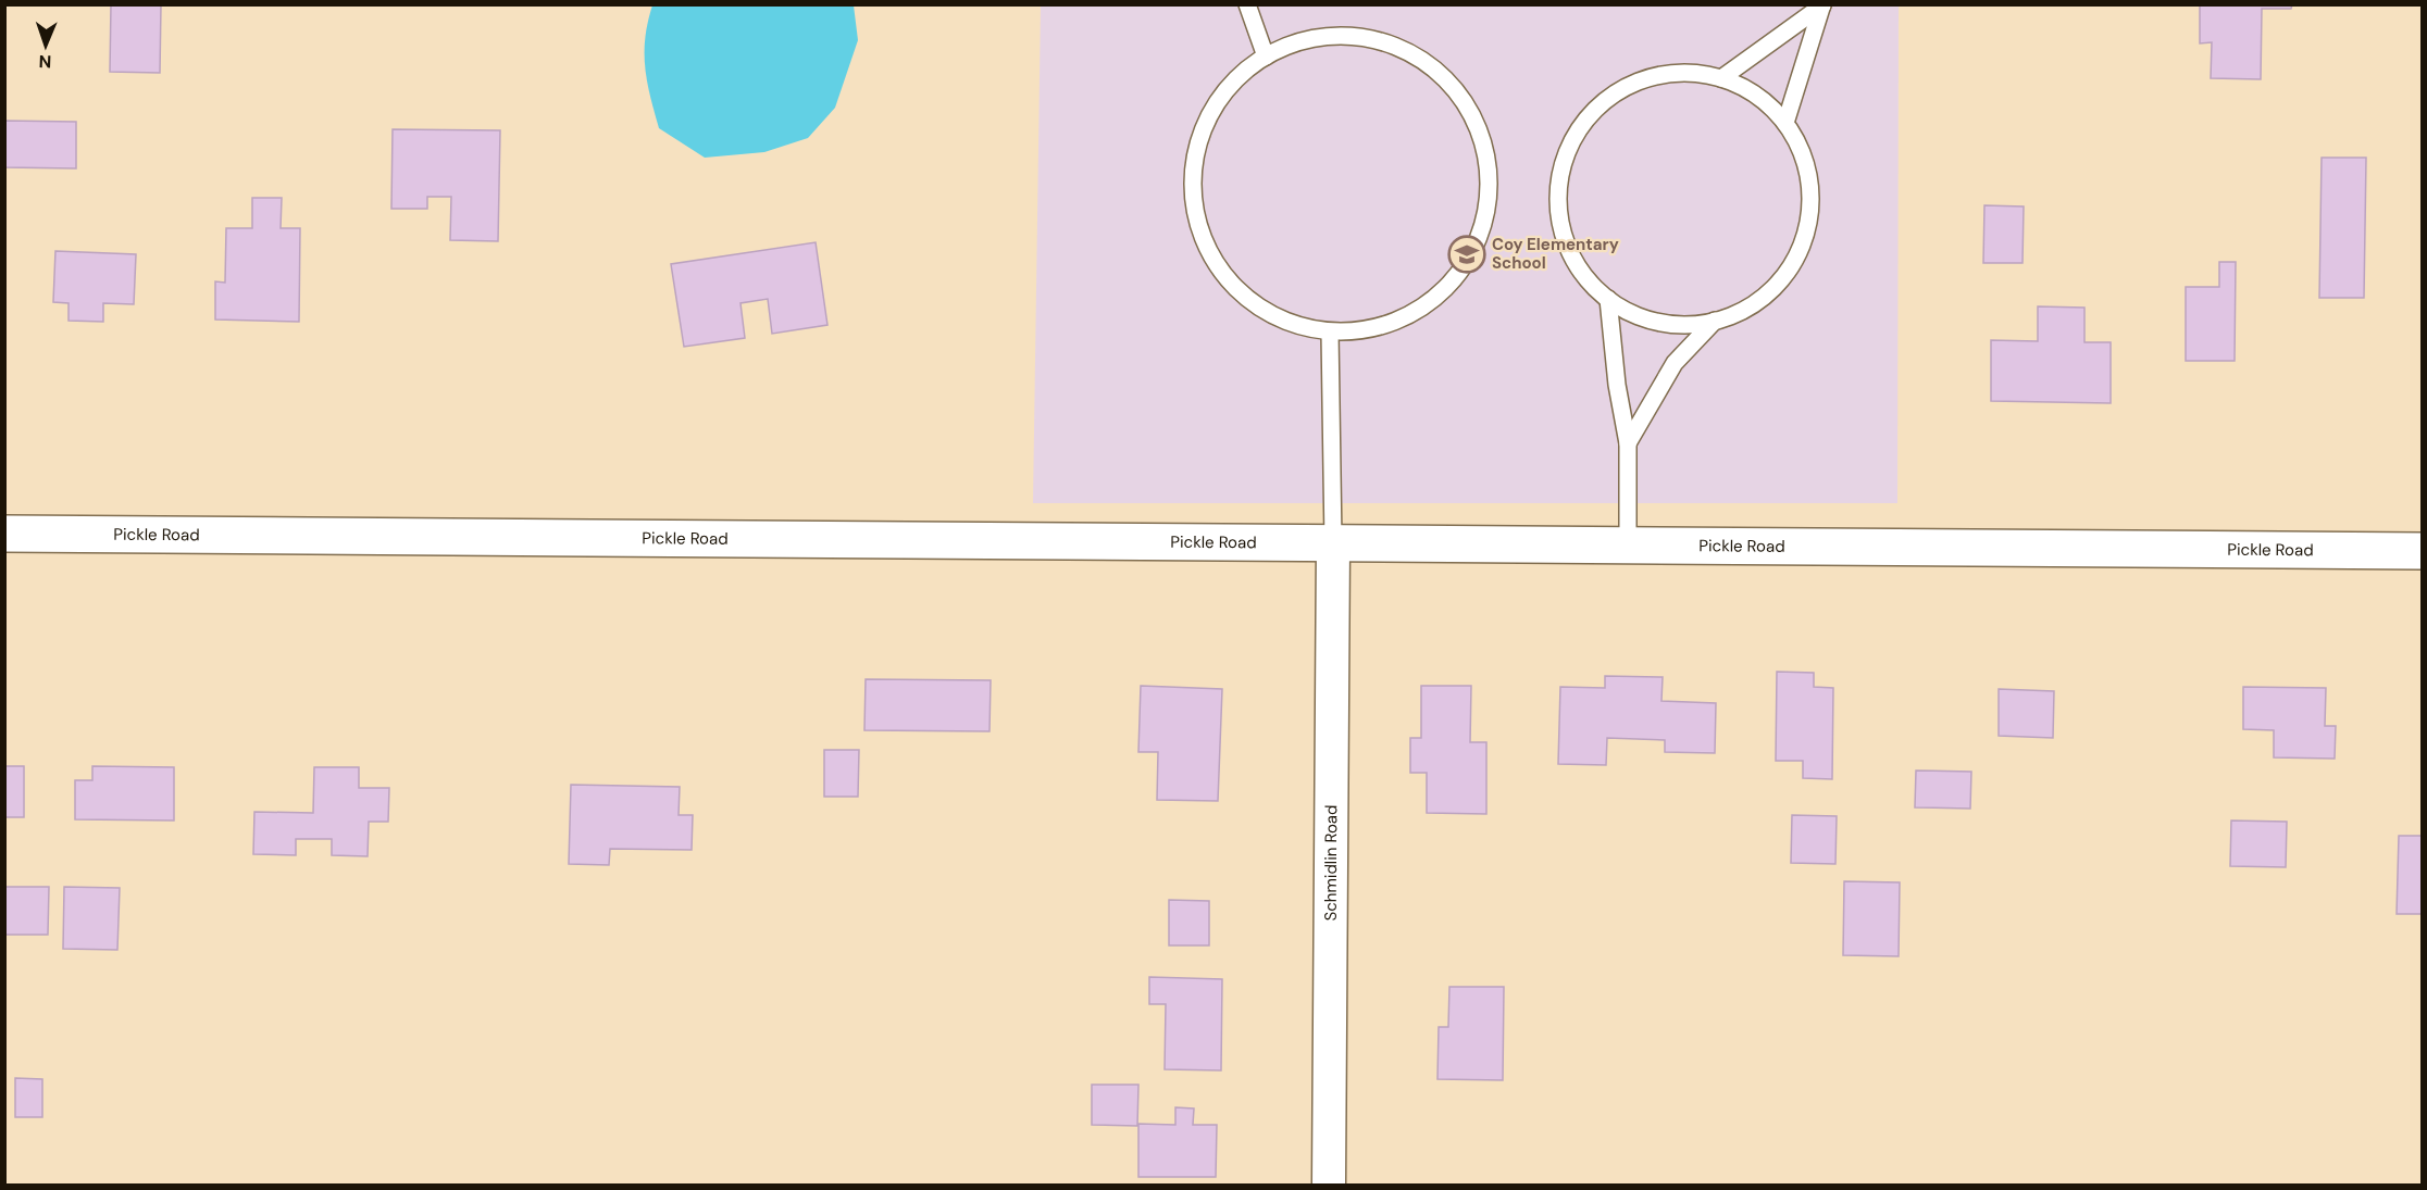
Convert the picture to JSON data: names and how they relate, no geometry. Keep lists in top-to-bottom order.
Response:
{
  "streets": {
    "street": ["Pickle Road", "Schmidlin Road"]
  },
  "crossings": [
    ["Pickle Road", "Schmidlin Road"]
  ],
  "places": {
    "school or university": ["Coy Elementary School"]
  },
  "north": "bottom"
}
